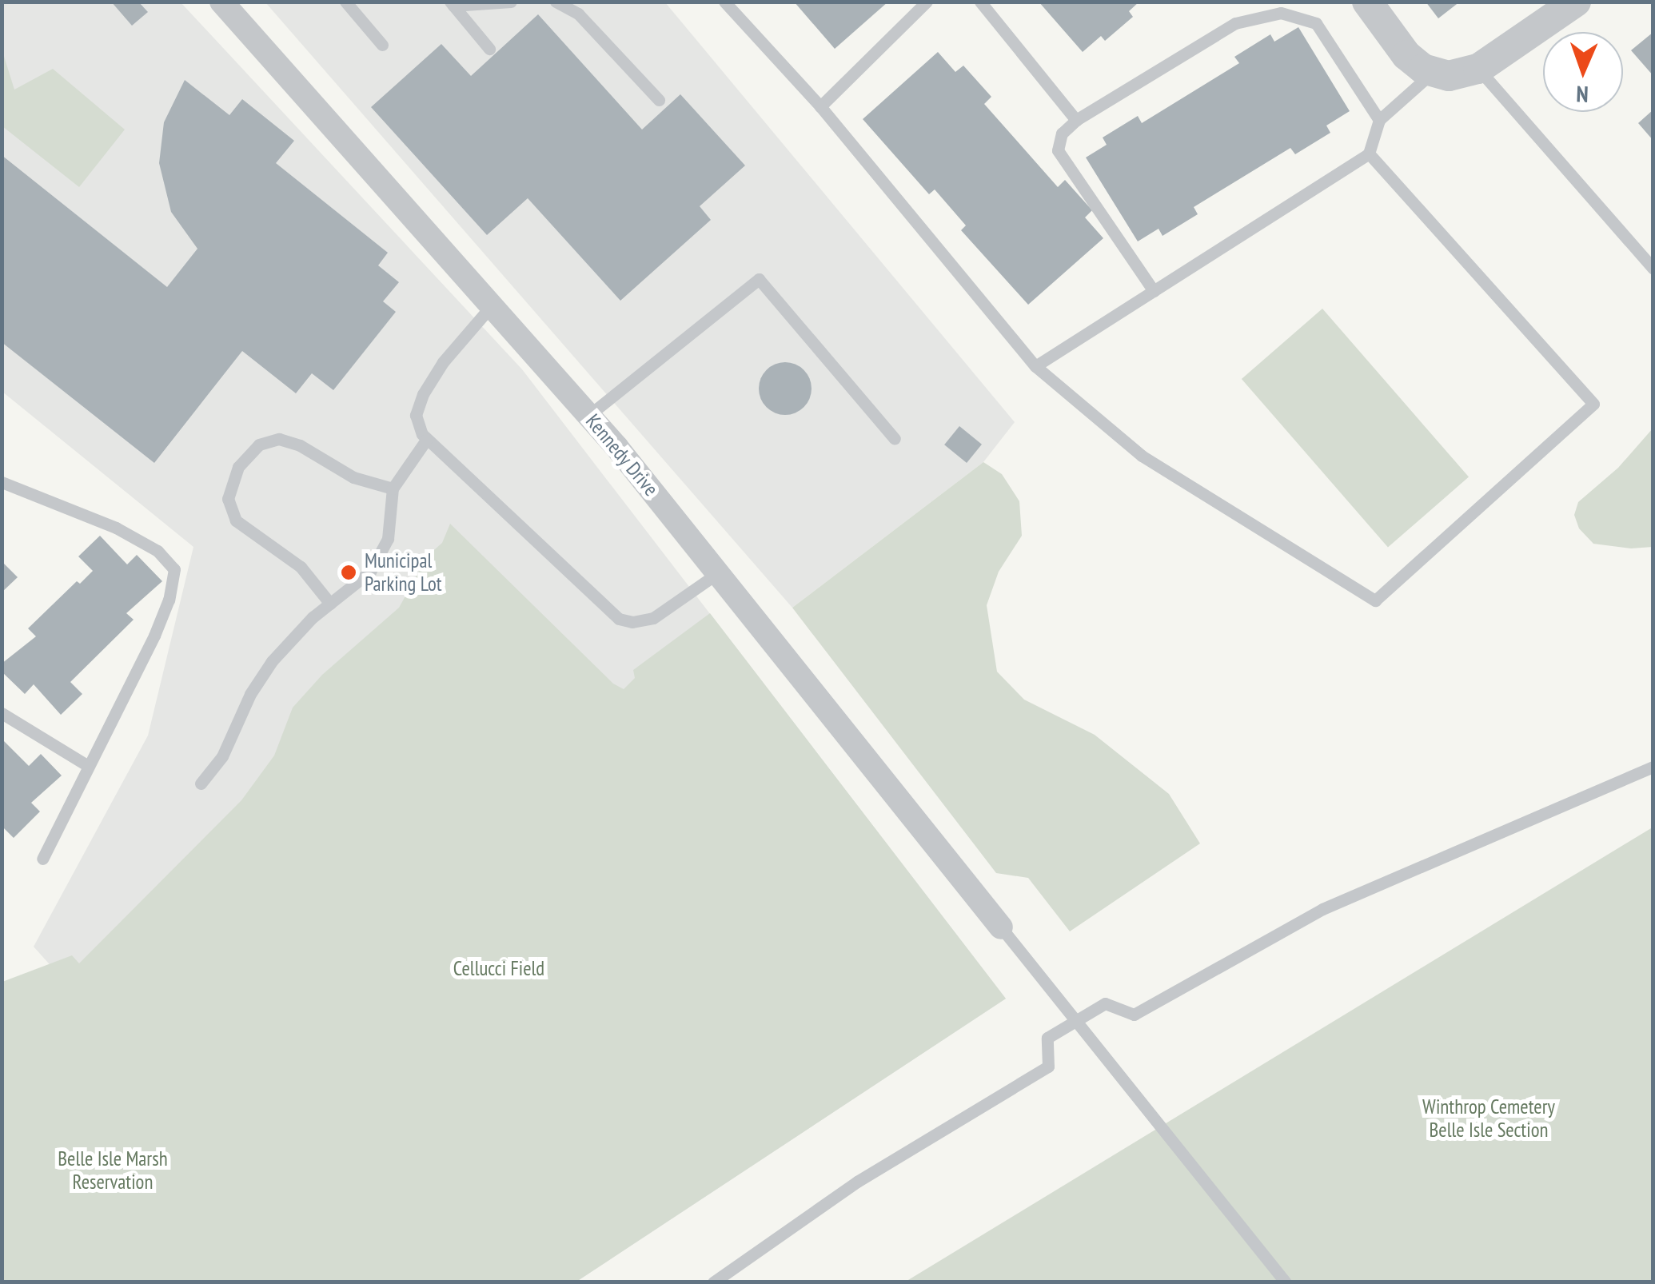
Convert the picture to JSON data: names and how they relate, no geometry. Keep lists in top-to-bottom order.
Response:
{
  "streets": {
    "street": ["Kennedy Drive"]
  },
  "parks": ["Cellucci Field", "Winthrop Cemetery Belle Isle Section", "Belle Isle Marsh Reservation"],
  "places": ["Municipal Parking Lot"],
  "north": "bottom"
}
